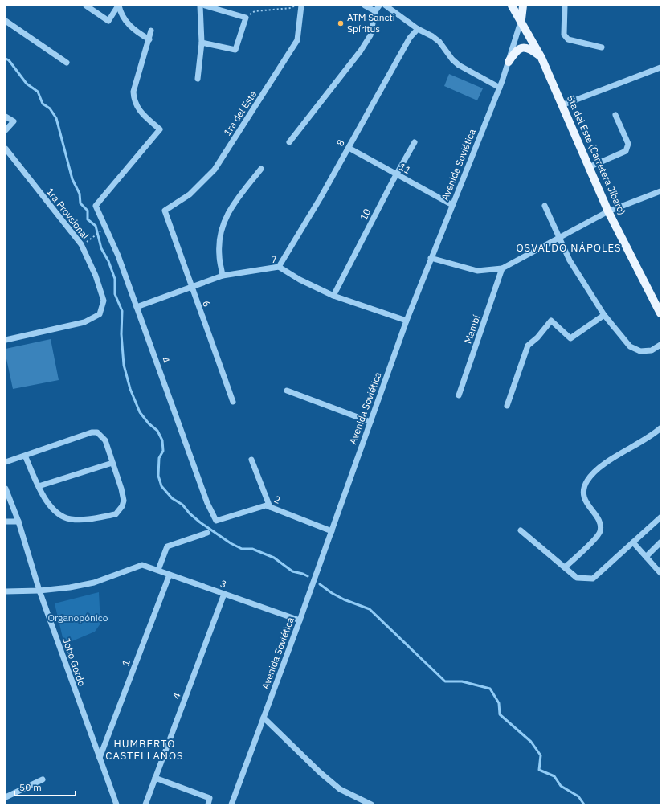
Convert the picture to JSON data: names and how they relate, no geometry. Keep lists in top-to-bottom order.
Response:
{
  "streets": {
    "main road": ["5ta del Este (Carretera Jíbaro)"],
    "street": [
      "1ra del Este",
      "8",
      "Avenida Soviética",
      "11",
      "1ra Provsional",
      "10",
      "7",
      "6",
      "Mambí",
      "4",
      "2",
      "3",
      "Jobo Gordo",
      "1"
    ]
  },
  "crossings": [
    ["1ra del Este", "6"],
    ["8", "11"],
    ["8", "7"],
    ["5ta del Este (Carretera Jíbaro)", "Avenida Soviética"],
    ["Avenida Soviética", "11"],
    ["Avenida Soviética", "7"],
    ["Avenida Soviética", "2"],
    ["Avenida Soviética", "3"],
    ["11", "10"],
    ["10", "7"],
    ["7", "6"],
    ["7", "4"],
    ["4", "2"],
    ["4", "3"],
    ["3", "Jobo Gordo"],
    ["3", "1"],
    ["Jobo Gordo", "1"]
  ],
  "districts": ["OSVALDO NÁPOLES", "HUMBERTO CASTELLANOS"],
  "parks": ["Organopónico"],
  "places": ["ATM Sancti Spíritus"],
  "scale_bar": "50 m"
}
